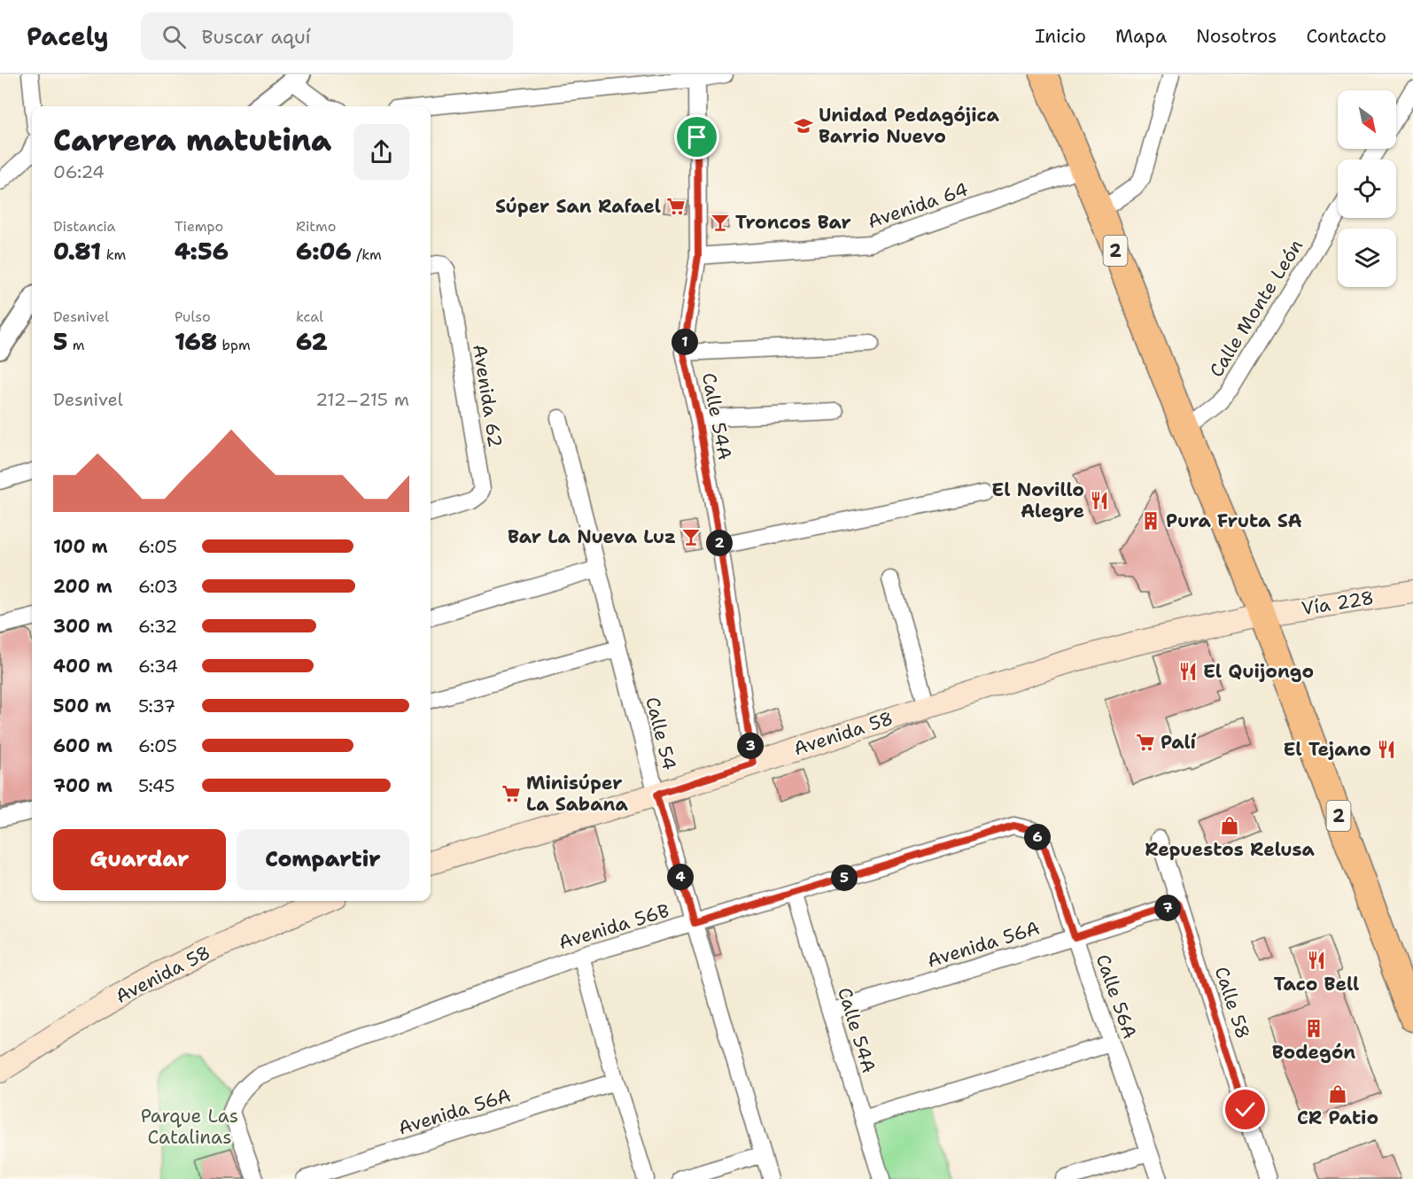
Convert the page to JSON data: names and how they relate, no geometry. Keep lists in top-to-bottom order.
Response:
{
  "streets": {
    "highway": ["2"],
    "main road": ["Vía 228", "Avenida 58"],
    "street": [
      "Avenida 64",
      "Calle Monte León",
      "Avenida 62",
      "Calle 54A",
      "Calle 54",
      "Avenida 56B",
      "Avenida 56A",
      "Calle 56A",
      "Calle 58"
    ]
  },
  "crossings": [
    ["Avenida 64", "2"],
    ["Avenida 64", "Calle 54A"],
    ["2", "Calle Monte León"],
    ["2", "Vía 228"],
    ["2", "Avenida 58"],
    ["Calle 54A", "Avenida 58"],
    ["Calle 54A", "Avenida 56B"],
    ["Calle 54A", "Avenida 56A"],
    ["Vía 228", "Avenida 58"],
    ["Calle 54", "Avenida 58"],
    ["Calle 54", "Avenida 56B"],
    ["Avenida 56B", "Calle 56A"],
    ["Avenida 56A", "Calle 56A"],
    ["Avenida 56A", "Calle 58"]
  ],
  "parks": ["Parque Las Catalinas"],
  "places": {
    "school or university": ["Unidad Pedagójica Barrio Nuevo"],
    "supermarket": ["Súper San Rafael", "Palí", "Minisúper La Sabana"],
    "bar": ["Troncos Bar", "Bar La Nueva Luz"],
    "restaurant": [
      "El Novillo Alegre",
      "El Quijongo",
      "El Tejano",
      "Taco Bell"
    ],
    "building": ["Pura Fruta SA", "Bodegón"],
    "shop": ["Repuestos Relusa", "CR Patio"]
  },
  "north": "bottom right",
  "page": {
    "header": "Pacely",
    "search": "Buscar aquí",
    "nav": [
      "Inicio",
      "Mapa",
      "Nosotros",
      "Contacto"
    ],
    "heading": ["Carrera matutina", "06:24"],
    "stats": [
      ["Distancia", "0.81 km"],
      ["Tiempo", "4:56"],
      ["Ritmo", "6:06 /km"],
      ["Desnivel", "5 m"],
      ["Pulso", "168 bpm"],
      ["kcal", "62"]
    ],
    "pins": [
      "1",
      "2",
      "3",
      "6",
      "4",
      "5",
      "7"
    ],
    "chart": ["Desnivel", "212–215 m"],
    "list": [
      {
        "name": "100 m",
        "note": "6:05"
      },
      {
        "name": "200 m",
        "note": "6:03"
      },
      {
        "name": "300 m",
        "note": "6:32"
      },
      {
        "name": "400 m",
        "note": "6:34"
      },
      {
        "name": "500 m",
        "note": "5:37"
      },
      {
        "name": "600 m",
        "note": "6:05"
      },
      {
        "name": "700 m",
        "note": "5:45"
      }
    ],
    "buttons": ["Guardar", "Compartir"]
  }
}
